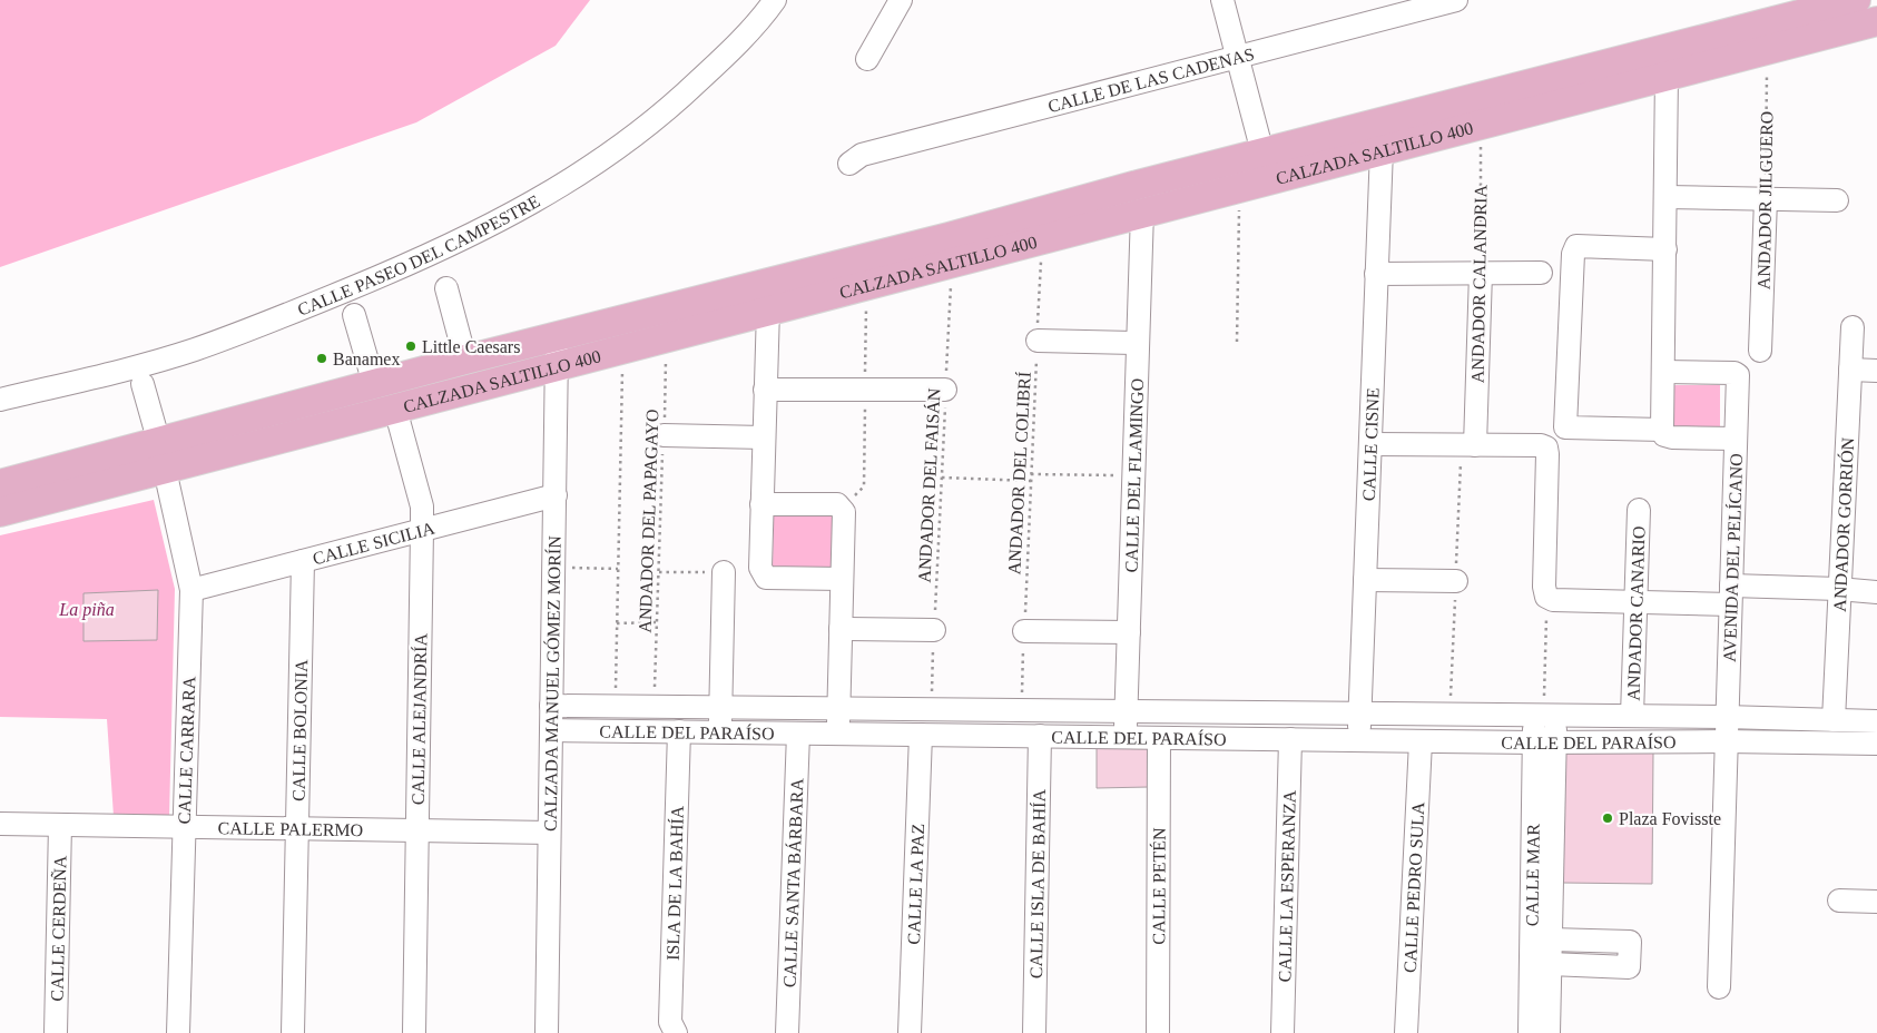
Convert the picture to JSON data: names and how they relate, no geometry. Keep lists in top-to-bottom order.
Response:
{
  "streets": {
    "main road": ["CALZADA SALTILLO 400"],
    "street": [
      "CALLE DE LAS CADENAS",
      "ANDADOR JILGUERO",
      "CALLE PASEO DEL CAMPESTRE",
      "ANDADOR CALANDRIA",
      "CALLE CISNE",
      "CALLE DEL FLAMINGO",
      "ANDADOR GORRIÓN",
      "CALLE SICILIA",
      "AVENIDA DEL PELÍCANO",
      "ANDADOR CANARIO",
      "CALZADA MANUEL GÓMEZ MORÍN",
      "CALLE ALEJANDRÍA",
      "CALLE BOLONIA",
      "CALLE DEL PARAÍSO",
      "CALLE CARRARA",
      "CALLE PALERMO",
      "CALLE MAR",
      "ISLA DE LA BAHÍA",
      "CALLE SANTA BÁRBARA",
      "CALLE LA PAZ",
      "CALLE ISLA DE BAHÍA",
      "CALLE PETÉN",
      "CALLE LA ESPERANZA",
      "CALLE PEDRO SULA",
      "CALLE CERDEÑA"
    ],
    "path": ["ANDADOR DEL COLIBRÍ", "ANDADOR DEL FAISÁN", "ANDADOR DEL PAPAGAYO"]
  },
  "crossings": [
    ["CALZADA SALTILLO 400", "ANDADOR JILGUERO"],
    ["CALZADA SALTILLO 400", "ANDADOR CALANDRIA"],
    ["CALZADA SALTILLO 400", "CALLE CISNE"],
    ["CALZADA SALTILLO 400", "ANDADOR DEL COLIBRÍ"],
    ["CALZADA SALTILLO 400", "CALLE DEL FLAMINGO"],
    ["CALZADA SALTILLO 400", "ANDADOR DEL FAISÁN"],
    ["CALZADA SALTILLO 400", "ANDADOR DEL PAPAGAYO"],
    ["CALZADA SALTILLO 400", "CALZADA MANUEL GÓMEZ MORÍN"],
    ["CALZADA SALTILLO 400", "CALLE ALEJANDRÍA"],
    ["CALZADA SALTILLO 400", "CALLE CARRARA"],
    ["CALLE CISNE", "CALLE DEL PARAÍSO"],
    ["ANDADOR DEL COLIBRÍ", "CALLE DEL PARAÍSO"],
    ["CALLE DEL FLAMINGO", "CALLE DEL PARAÍSO"],
    ["ANDADOR DEL FAISÁN", "CALLE DEL PARAÍSO"],
    ["ANDADOR DEL PAPAGAYO", "CALLE DEL PARAÍSO"],
    ["ANDADOR GORRIÓN", "CALLE DEL PARAÍSO"],
    ["CALLE SICILIA", "CALZADA MANUEL GÓMEZ MORÍN"],
    ["CALLE SICILIA", "CALLE ALEJANDRÍA"],
    ["CALLE SICILIA", "CALLE BOLONIA"],
    ["CALLE SICILIA", "CALLE CARRARA"],
    ["AVENIDA DEL PELÍCANO", "CALLE DEL PARAÍSO"],
    ["ANDADOR CANARIO", "CALLE DEL PARAÍSO"],
    ["CALZADA MANUEL GÓMEZ MORÍN", "CALLE DEL PARAÍSO"],
    ["CALZADA MANUEL GÓMEZ MORÍN", "CALLE PALERMO"],
    ["CALLE ALEJANDRÍA", "CALLE PALERMO"],
    ["CALLE BOLONIA", "CALLE PALERMO"],
    ["CALLE DEL PARAÍSO", "CALLE MAR"],
    ["CALLE DEL PARAÍSO", "ISLA DE LA BAHÍA"],
    ["CALLE DEL PARAÍSO", "CALLE SANTA BÁRBARA"],
    ["CALLE DEL PARAÍSO", "CALLE LA PAZ"],
    ["CALLE DEL PARAÍSO", "CALLE ISLA DE BAHÍA"],
    ["CALLE DEL PARAÍSO", "CALLE PETÉN"],
    ["CALLE DEL PARAÍSO", "CALLE LA ESPERANZA"],
    ["CALLE DEL PARAÍSO", "CALLE PEDRO SULA"],
    ["CALLE CARRARA", "CALLE PALERMO"],
    ["CALLE PALERMO", "CALLE CERDEÑA"]
  ],
  "parks": ["La piña"],
  "places": ["Little Caesars", "Banamex", "Plaza Fovisste"]
}
